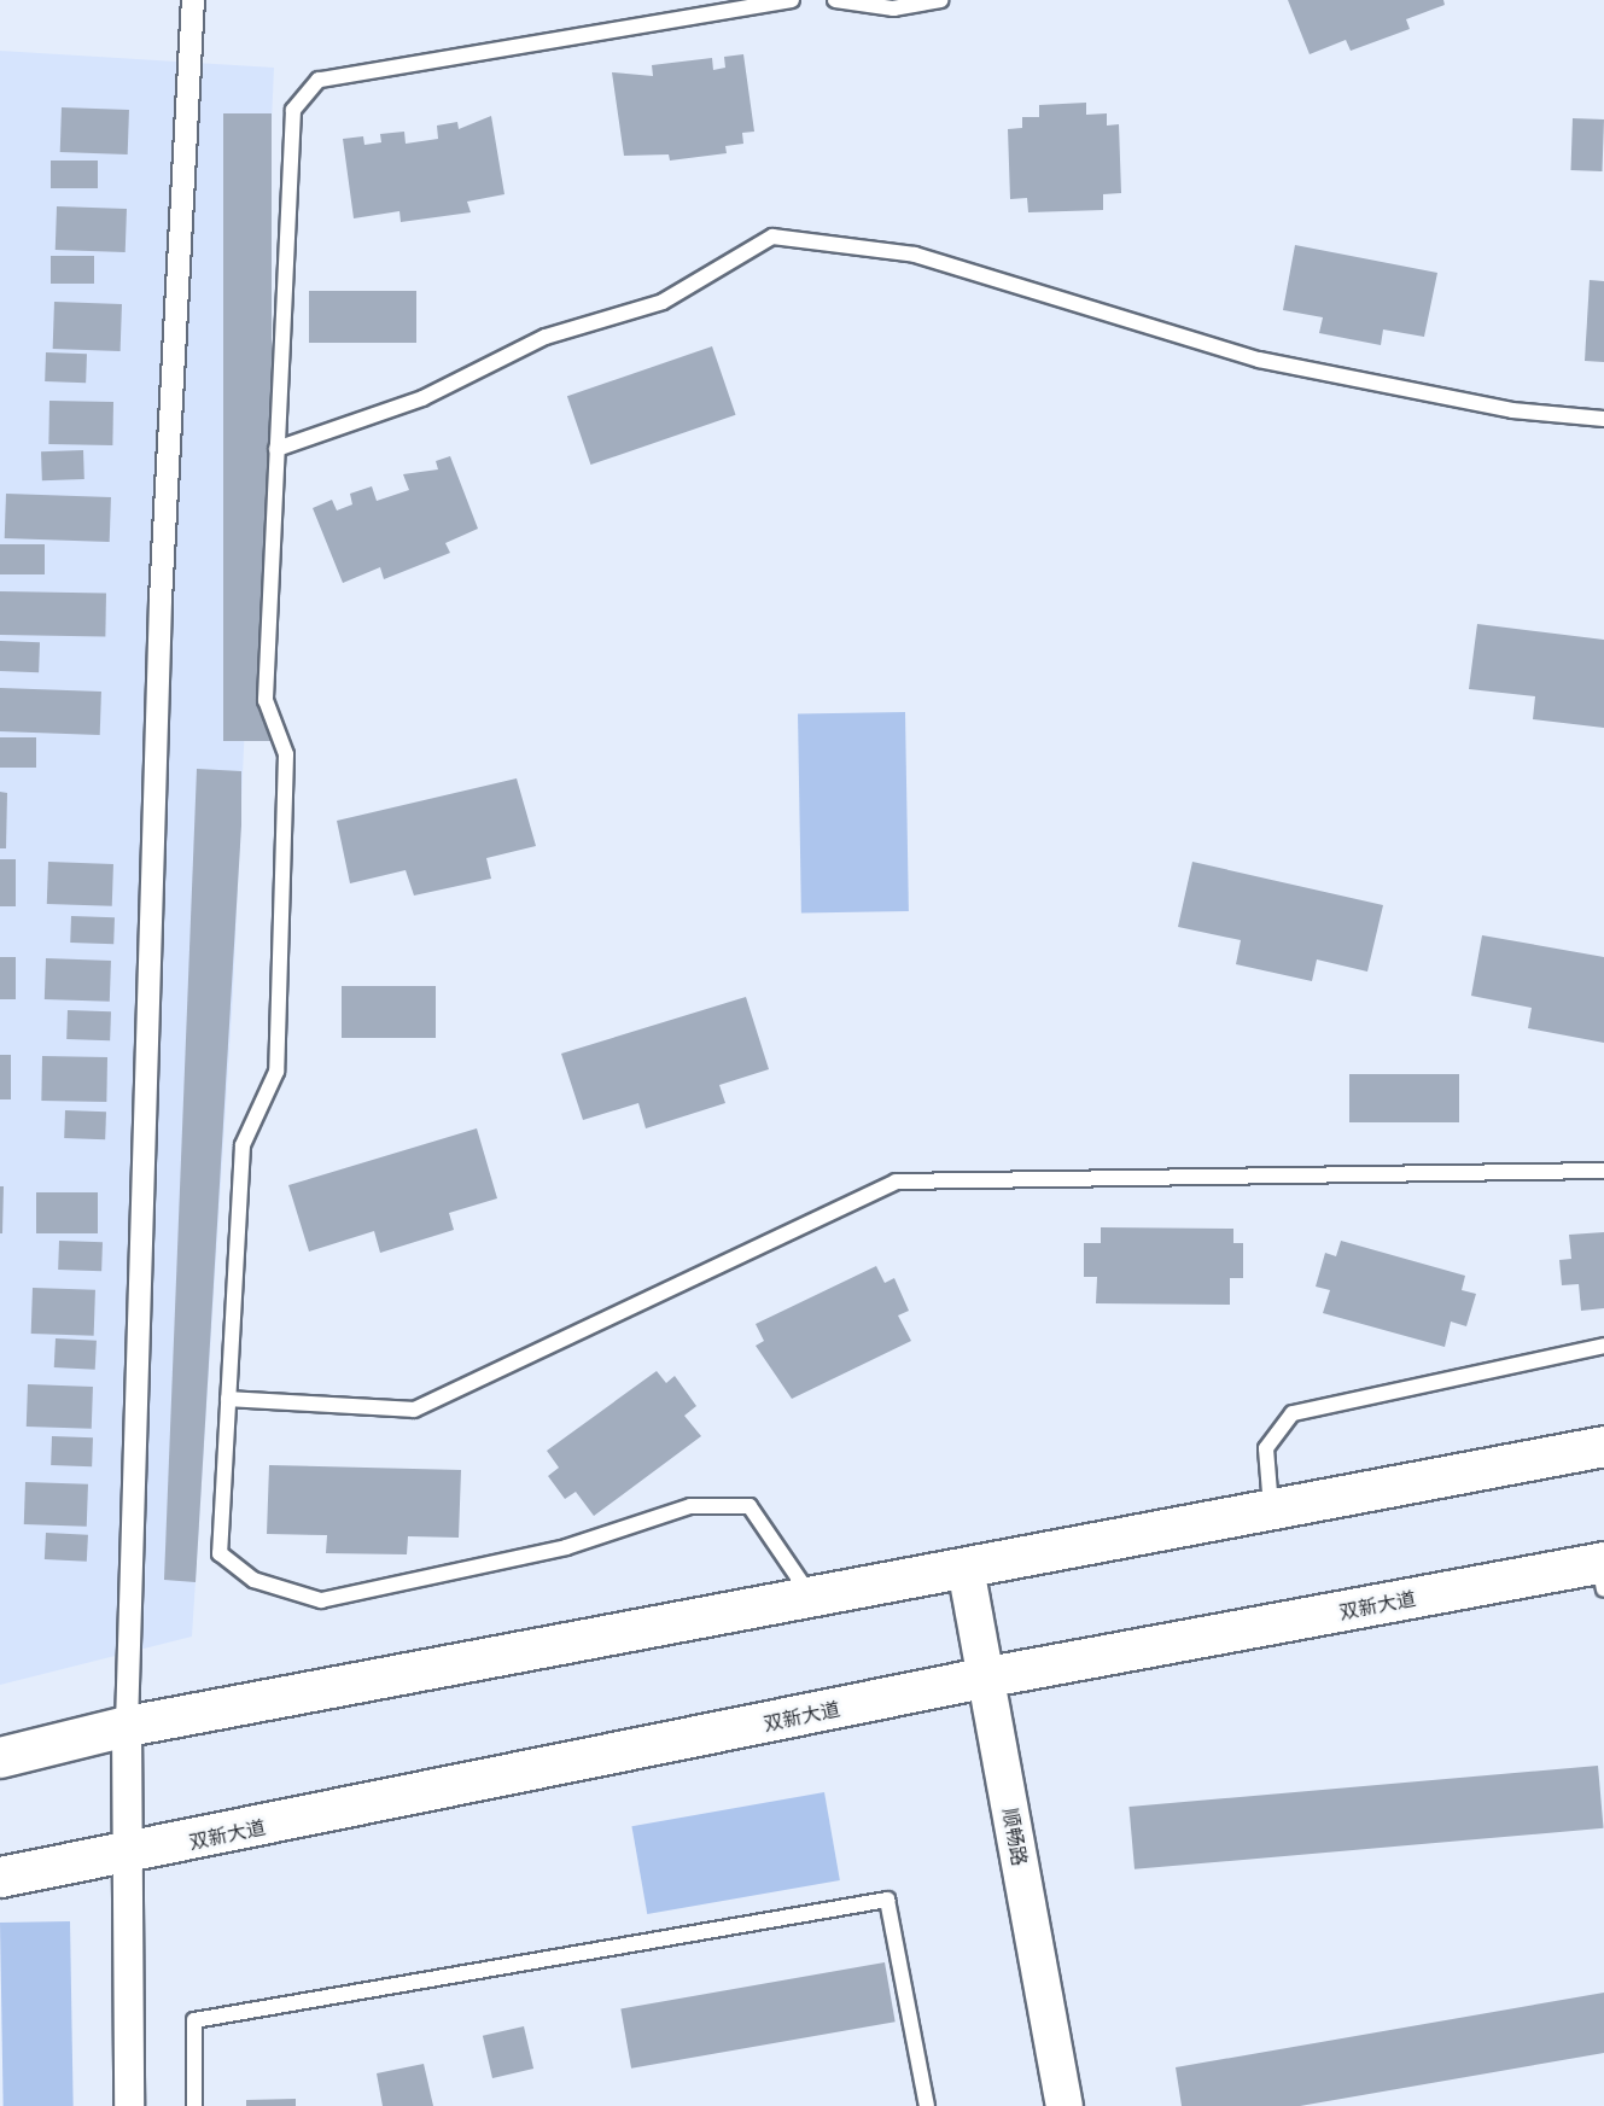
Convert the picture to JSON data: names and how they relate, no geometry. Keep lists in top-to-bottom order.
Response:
{
  "streets": {
    "main road": ["双新大道"],
    "street": ["顺畅路"]
  },
  "crossings": [
    ["双新大道", "顺畅路"]
  ]
}
